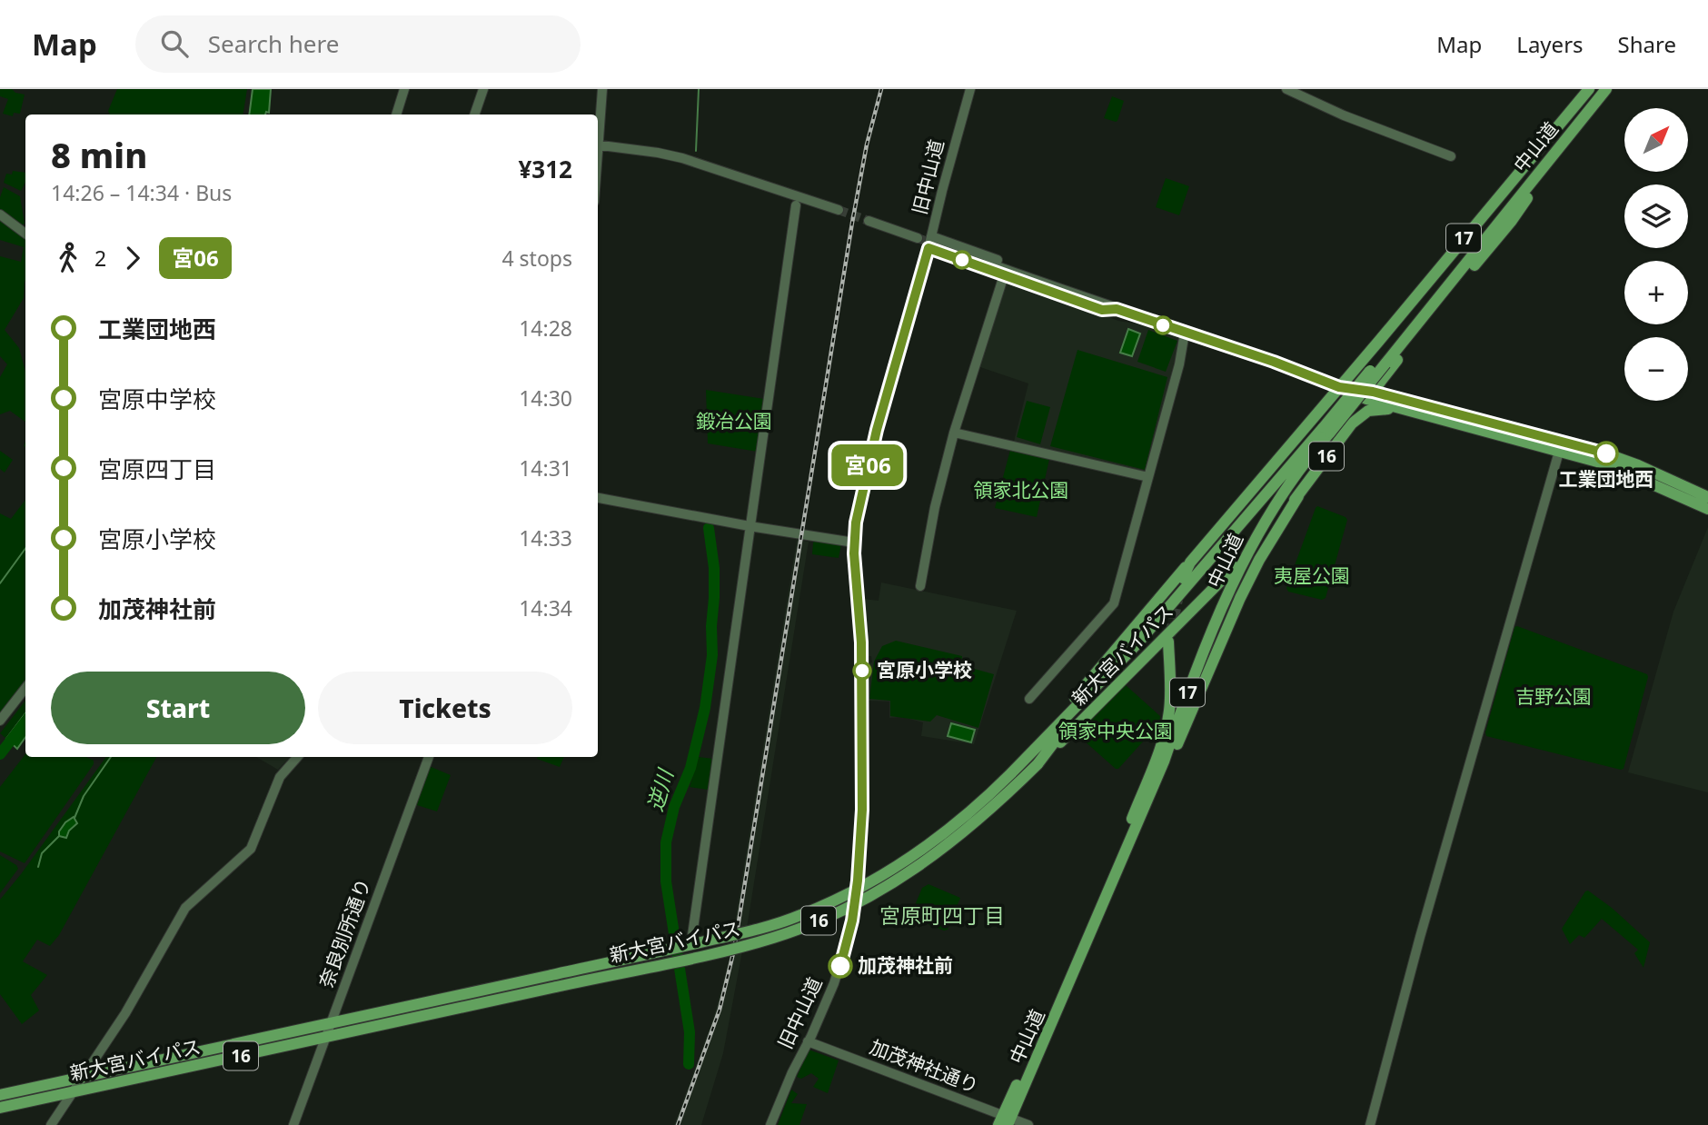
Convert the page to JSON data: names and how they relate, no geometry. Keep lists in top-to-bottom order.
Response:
{
  "streets": {
    "highway": [
      "中山道",
      "17",
      "16",
      "新大宮バイパス"
    ],
    "street": ["旧中山道", "奈良別所通り", "加茂神社通り"]
  },
  "crossings": [
    ["中山道", "16"],
    ["中山道", "新大宮バイパス"],
    ["中山道", "加茂神社通り"],
    ["旧中山道", "加茂神社通り"],
    ["16", "新大宮バイパス"],
    ["新大宮バイパス", "奈良別所通り"]
  ],
  "districts": ["宮原町四丁目"],
  "water": ["逆川"],
  "parks": [
    "鍛冶公園",
    "領家北公園",
    "夷屋公園",
    "吉野公園",
    "領家中央公園"
  ],
  "places": ["工業団地西", "宮原小学校", "加茂神社前"],
  "lines": ["bus line 宮06"],
  "north": "top right",
  "page": {
    "header": "Map",
    "search": "Search here",
    "nav": ["Map", "Layers", "Share"],
    "on_map": "宮06",
    "map_buttons": ["+", "−"],
    "heading": ["8 min", "14:26 – 14:34 · Bus", "¥312"],
    "legs": ["2", "宮06", "4 stops"],
    "list": [
      {
        "name": "工業団地西",
        "value": "14:28"
      },
      {
        "name": "宮原中学校",
        "value": "14:30"
      },
      {
        "name": "宮原四丁目",
        "value": "14:31"
      },
      {
        "name": "宮原小学校",
        "value": "14:33"
      },
      {
        "name": "加茂神社前",
        "value": "14:34"
      }
    ],
    "buttons": ["Start", "Tickets"]
  }
}
